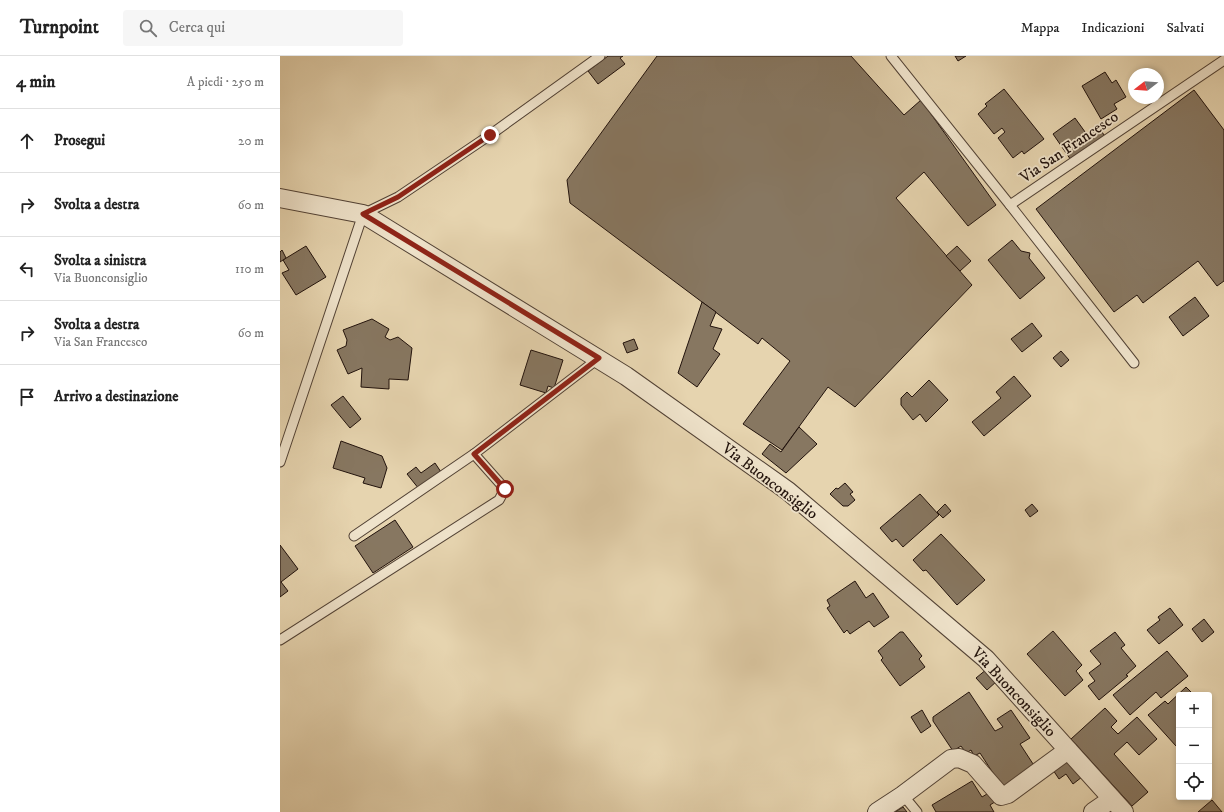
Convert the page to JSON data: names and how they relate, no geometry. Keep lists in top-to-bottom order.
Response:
{
  "streets": {
    "street": ["Via Buonconsiglio"],
    "lane": ["Via San Francesco"]
  },
  "north": "left",
  "page": {
    "header": "Turnpoint",
    "search": "Cerca qui",
    "nav": ["Mappa", "Indicazioni", "Salvati"],
    "heading": ["4 min", "A piedi · 250 m"],
    "list": [
      ["Prosegui", "20 m"],
      ["Svolta a destra", "60 m"],
      ["Svolta a sinistra", "Via Buonconsiglio", "110 m"],
      ["Svolta a destra", "Via San Francesco", "60 m"],
      "Arrivo a destinazione"
    ],
    "map_buttons": ["+", "−"]
  }
}
